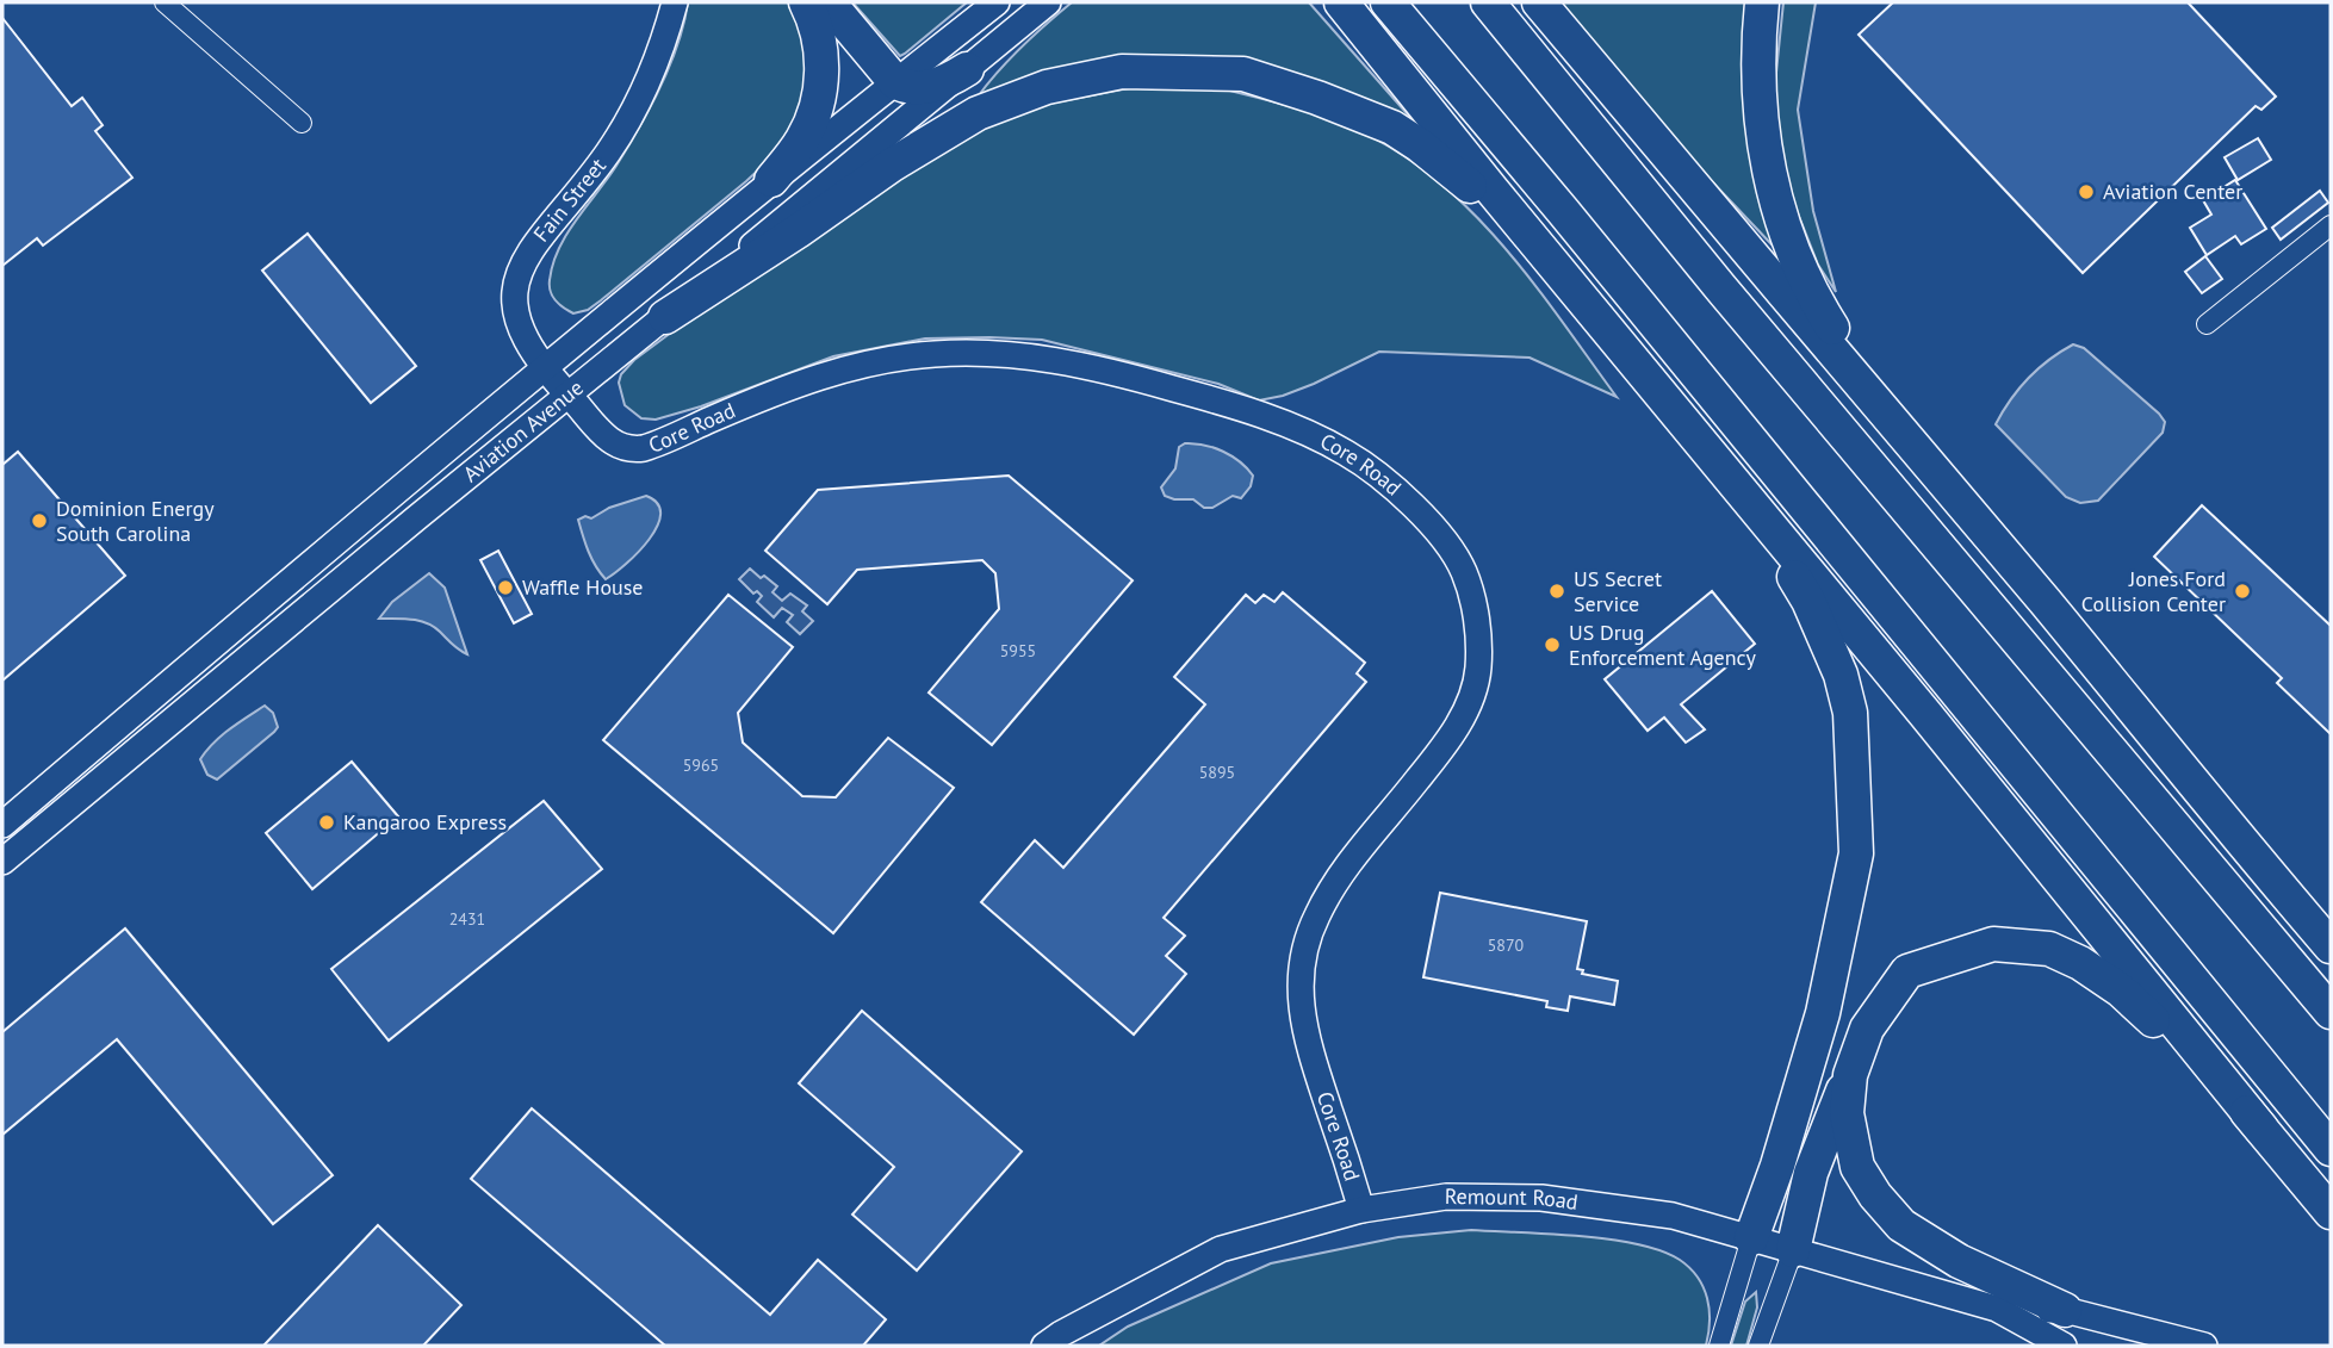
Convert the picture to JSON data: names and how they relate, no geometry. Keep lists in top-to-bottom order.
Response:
{
  "streets": {
    "street": [
      "Fain Street",
      "Core Road",
      "Aviation Avenue",
      "Remount Road"
    ]
  },
  "crossings": [
    ["Fain Street", "Core Road"],
    ["Fain Street", "Aviation Avenue"],
    ["Core Road", "Aviation Avenue"],
    ["Core Road", "Remount Road"]
  ],
  "places": [
    "Aviation Center",
    "Dominion Energy South Carolina",
    "Waffle House",
    "US Secret Service",
    "Jones Ford Collision Center",
    "US Drug Enforcement Agency",
    "Kangaroo Express"
  ],
  "house_numbers": [
    "5955",
    "5965",
    "5895",
    "2431",
    "5870"
  ]
}
